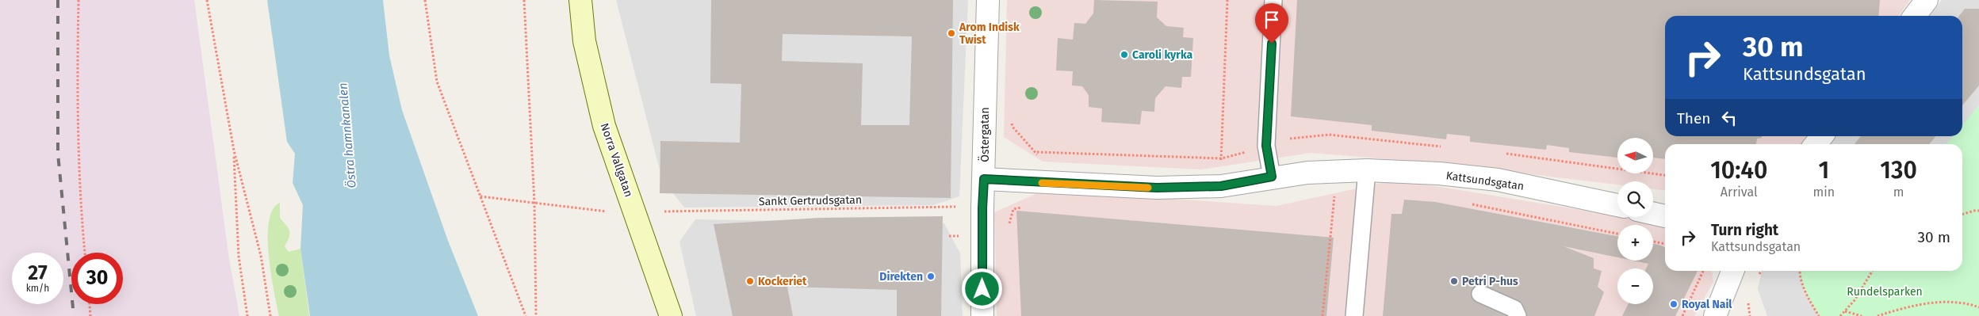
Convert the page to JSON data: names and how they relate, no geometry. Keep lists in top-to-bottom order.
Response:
{
  "streets": {
    "main road": ["Norra Vallgatan"],
    "street": ["Östergatan", "Kattsundsgatan"],
    "path": ["Sankt Gertrudsgatan"]
  },
  "crossings": [
    ["Östergatan", "Kattsundsgatan"]
  ],
  "water": ["Östra hamnkanalen"],
  "parks": ["Rundelsparken"],
  "places": [
    "Arom Indisk Twist",
    "Caroli kyrka",
    "Direkten",
    "Kockeriet",
    "Petri P-hus",
    "Royal Nail"
  ],
  "north": "left",
  "page": {
    "turn": ["30 m", "Kattsundsgatan"],
    "then": "Then",
    "map_buttons": ["+", "−"],
    "eta": [
      "10:40",
      "Arrival",
      "1",
      "min",
      "130",
      "m"
    ],
    "list": [
      {
        "name": "Turn right",
        "note": "Kattsundsgatan",
        "value": "30 m"
      }
    ],
    "speed": "27 km/h",
    "limit": "30"
  }
}
